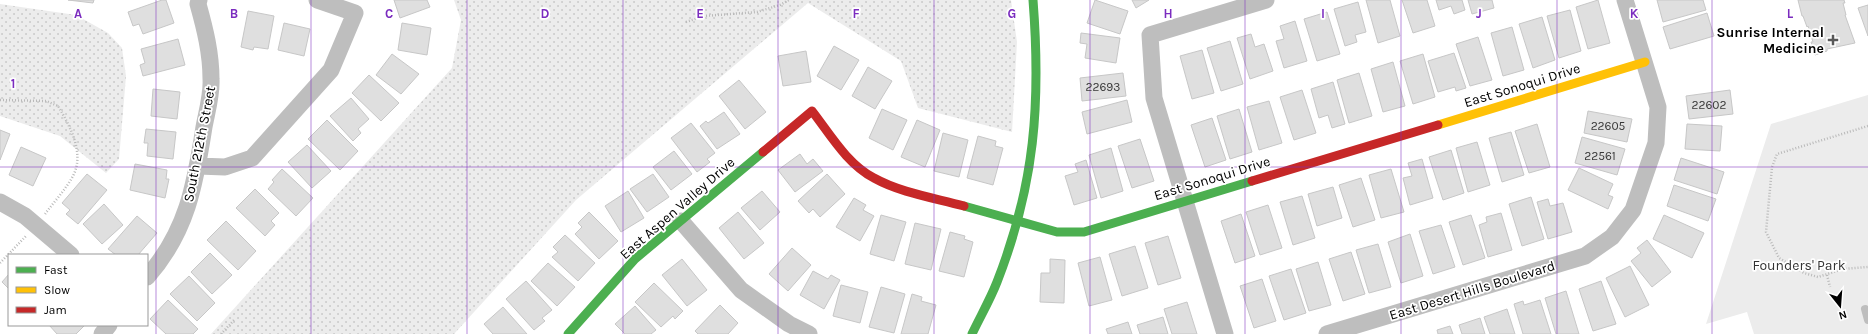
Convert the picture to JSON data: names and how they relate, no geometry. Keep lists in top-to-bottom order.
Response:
{
  "streets": {
    "street": [
      "East Sonoqui Drive",
      "South 212th Street",
      "East Aspen Valley Drive",
      "East Desert Hills Boulevard"
    ]
  },
  "crossings": [
    ["East Sonoqui Drive", "East Aspen Valley Drive"],
    ["East Sonoqui Drive", "East Desert Hills Boulevard"]
  ],
  "parks": ["Founders' Park"],
  "places": {
    "health": ["Sunrise Internal Medicine"]
  },
  "house_numbers": [
    "22693",
    "22602",
    "22605",
    "22561"
  ],
  "legend": ["Fast", "Slow", "Jam"],
  "north": "bottom",
  "grid": {
    "columns": [
      "A",
      "B",
      "C",
      "D",
      "E",
      "F",
      "G",
      "H",
      "I",
      "J",
      "K",
      "L"
    ],
    "rows": ["1"]
  }
}
